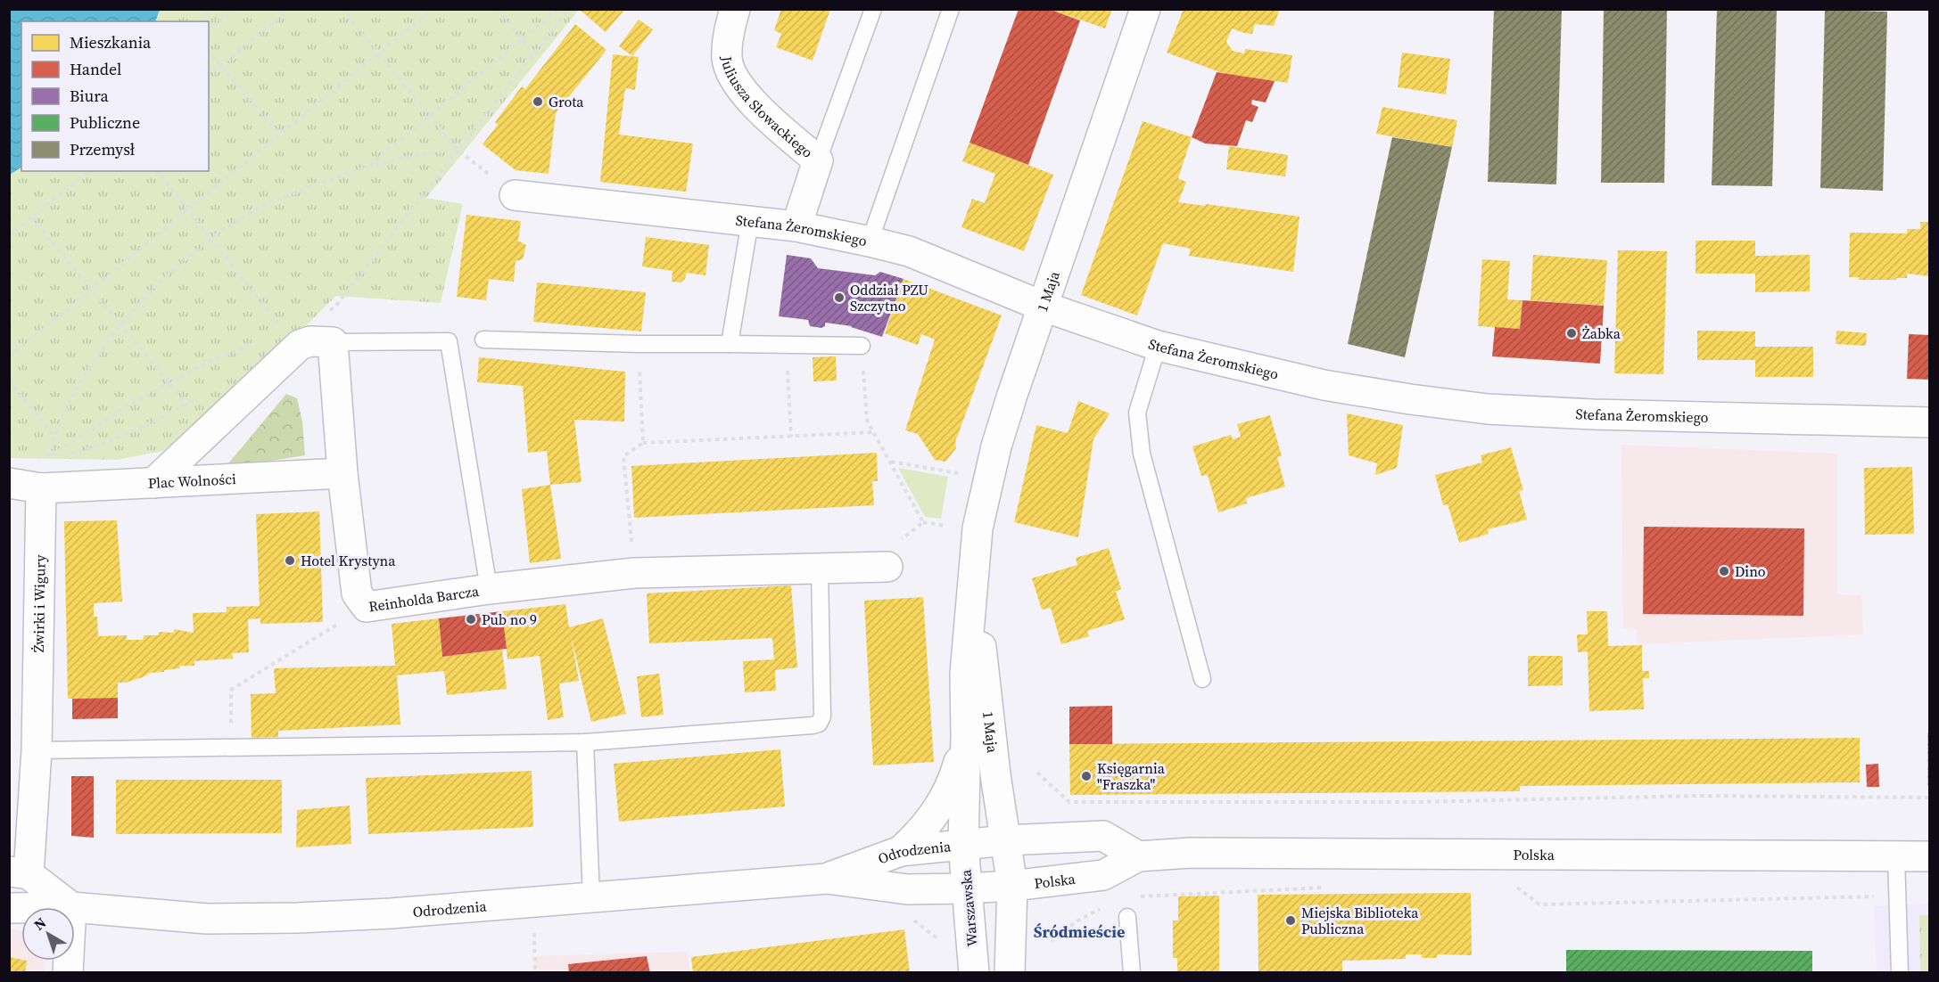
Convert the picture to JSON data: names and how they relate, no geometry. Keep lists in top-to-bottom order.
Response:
{
  "streets": {
    "main road": [
      "Juliusza Słowackiego",
      "Stefana Żeromskiego",
      "1 Maja",
      "Plac Wolności",
      "Reinholda Barcza",
      "Żwirki i Wigury",
      "Odrodzenia",
      "Polska",
      "Warszawska"
    ]
  },
  "crossings": [
    ["Juliusza Słowackiego", "Stefana Żeromskiego"],
    ["Stefana Żeromskiego", "1 Maja"],
    ["1 Maja", "Odrodzenia"],
    ["1 Maja", "Polska"],
    ["1 Maja", "Warszawska"],
    ["Plac Wolności", "Reinholda Barcza"],
    ["Plac Wolności", "Żwirki i Wigury"],
    ["Odrodzenia", "Polska"],
    ["Odrodzenia", "Warszawska"],
    ["Polska", "Warszawska"]
  ],
  "districts": ["Śródmieście"],
  "places": [
    "Grota",
    "Oddział PZU Szczytno",
    "Żabka",
    "Hotel Krystyna",
    "Dino",
    "Pub no 9",
    "Księgarnia \"Fraszka\"",
    "Miejska Biblioteka Publiczna"
  ],
  "legend": [
    "Mieszkania",
    "Handel",
    "Biura",
    "Publiczne",
    "Przemysł"
  ],
  "north": "top left"
}
